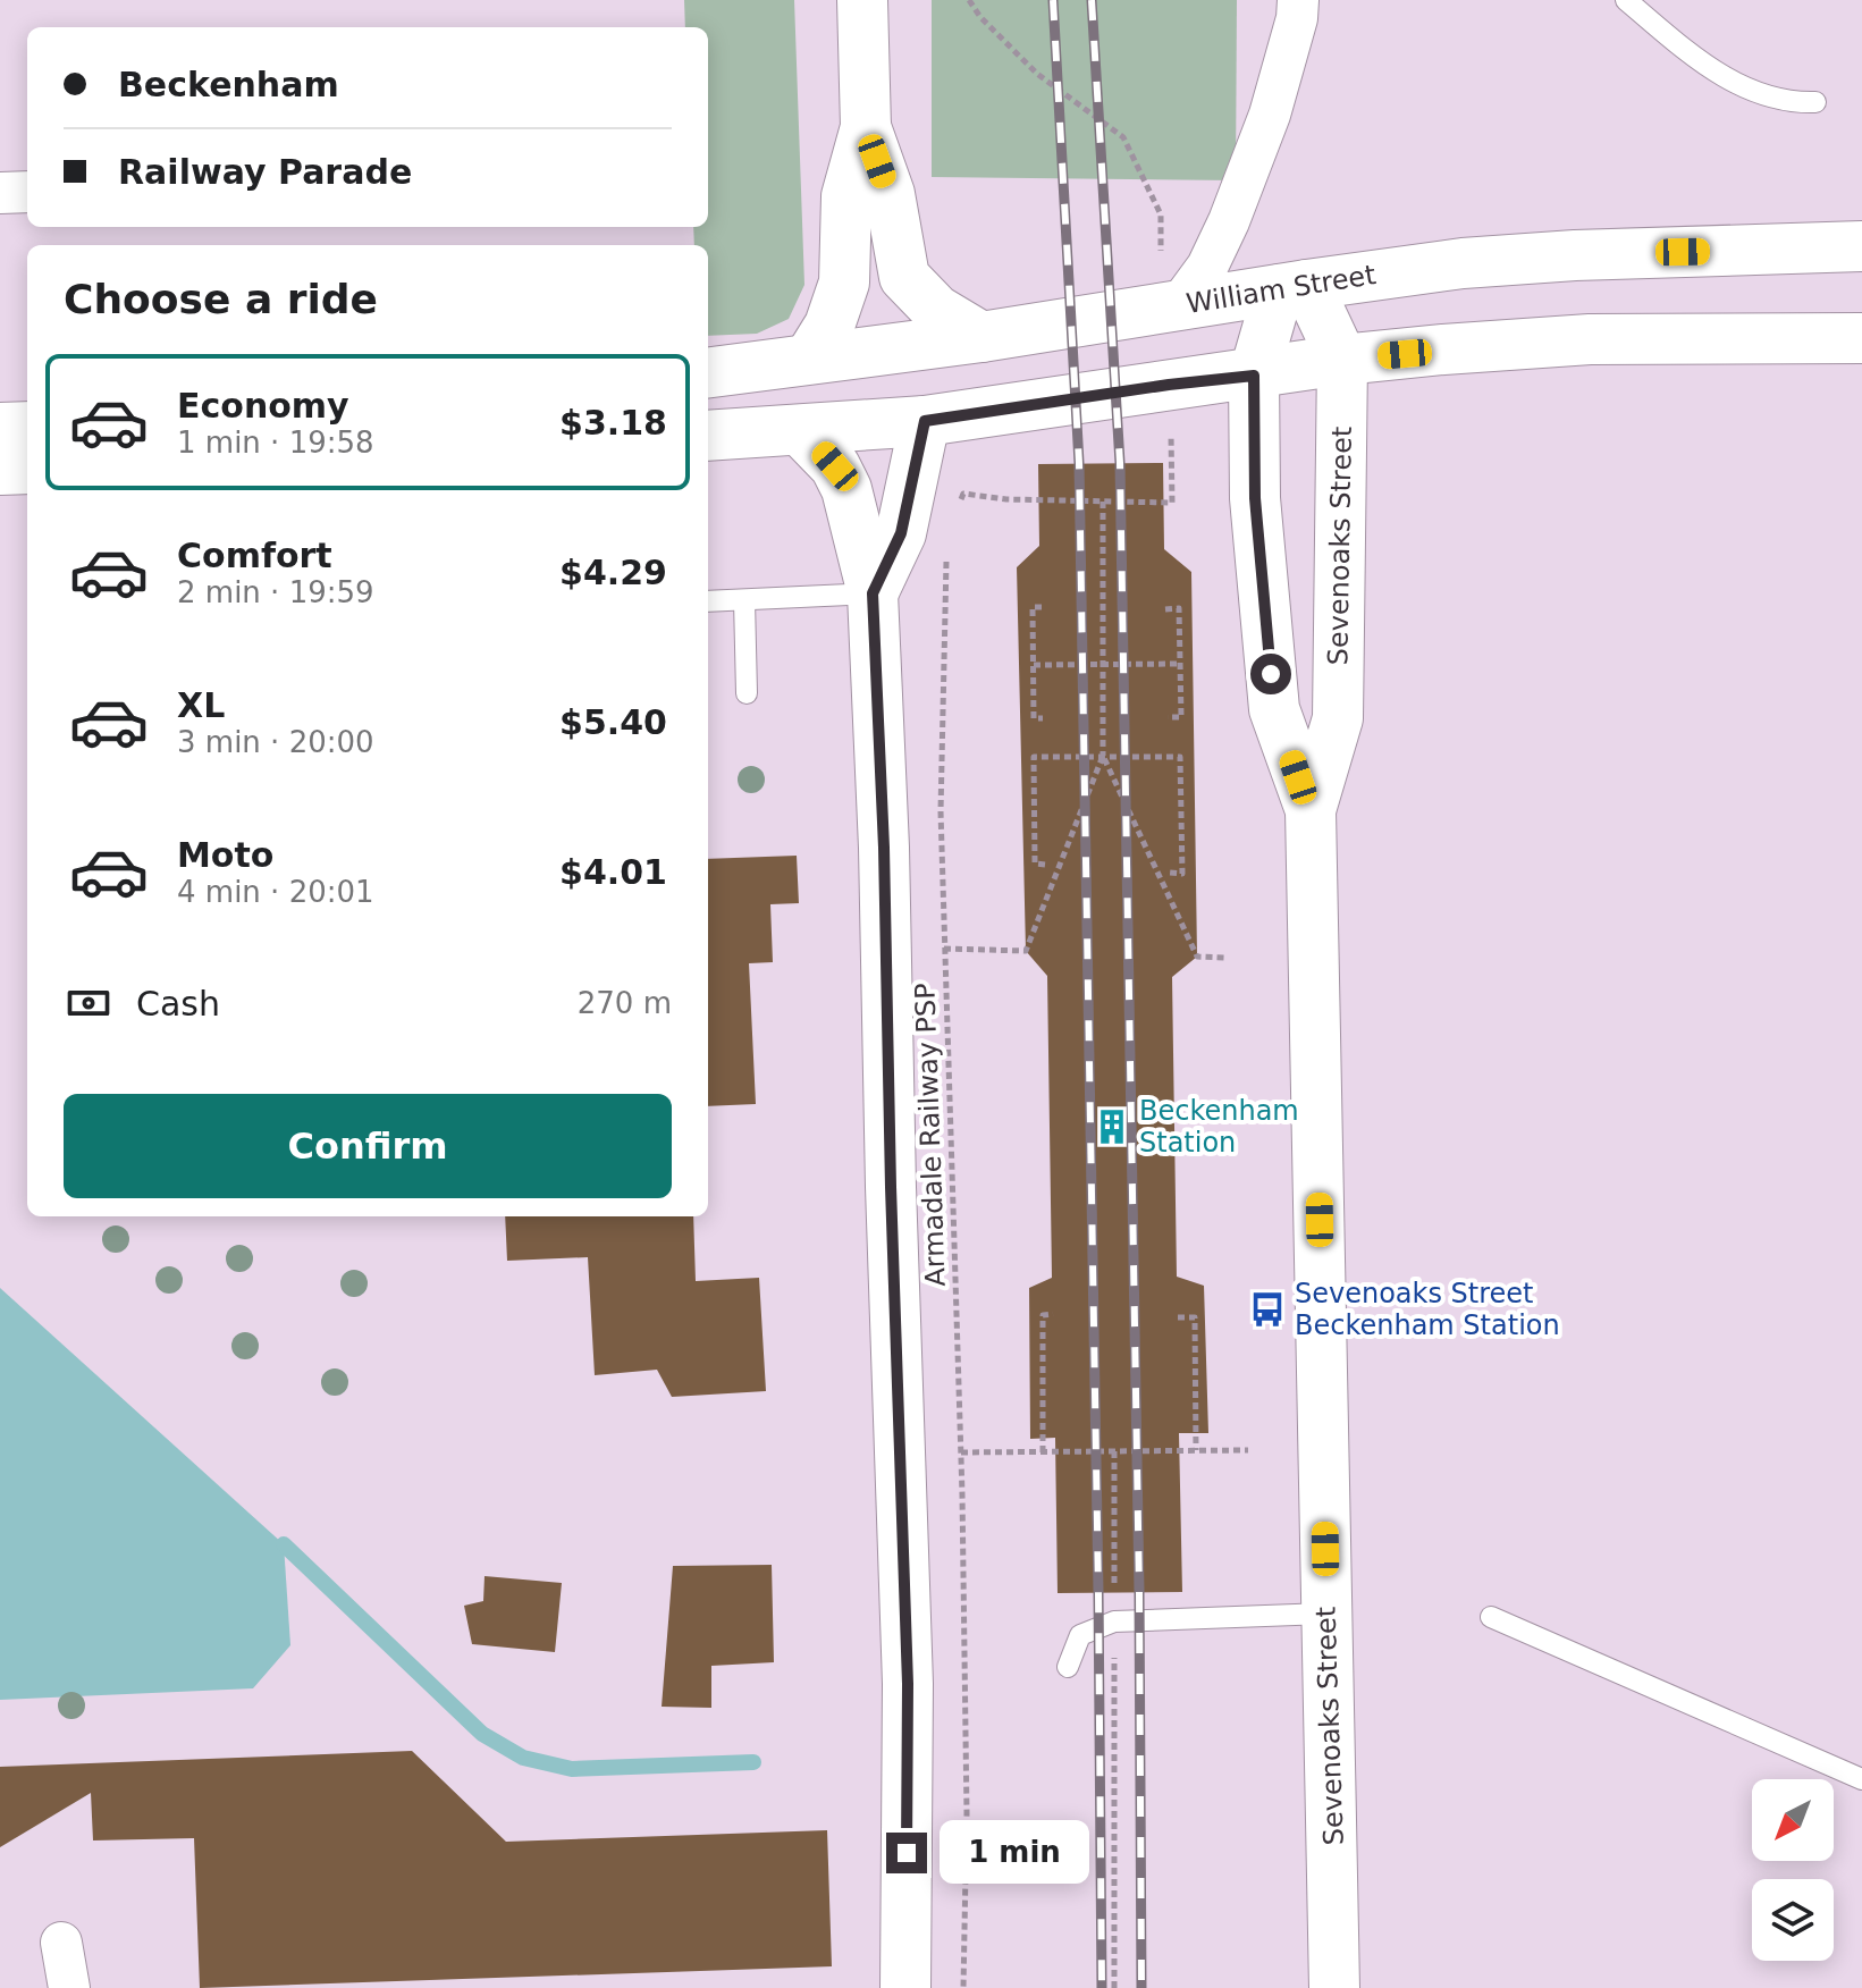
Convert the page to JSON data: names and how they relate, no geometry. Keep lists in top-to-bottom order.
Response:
{
  "streets": {
    "main road": ["William Street", "Sevenoaks Street"],
    "path": ["Armadale Railway PSP"]
  },
  "crossings": [
    ["William Street", "Sevenoaks Street"]
  ],
  "places": {
    "building": ["Beckenham Station"],
    "bus stop": ["Sevenoaks Street Beckenham Station"]
  },
  "north": "bottom left",
  "page": {
    "banner": ["Beckenham", "Railway Parade"],
    "heading": "Choose a ride",
    "list": [
      {
        "name": "Economy",
        "note": "1 min · 19:58",
        "value": "$3.18"
      },
      {
        "name": "Comfort",
        "note": "2 min · 19:59",
        "value": "$4.29"
      },
      {
        "name": "XL",
        "note": "3 min · 20:00",
        "value": "$5.40"
      },
      {
        "name": "Moto",
        "note": "4 min · 20:01",
        "value": "$4.01"
      }
    ],
    "pay": ["Cash", "270 m"],
    "buttons": "Confirm",
    "bubble": "1 min"
  }
}
